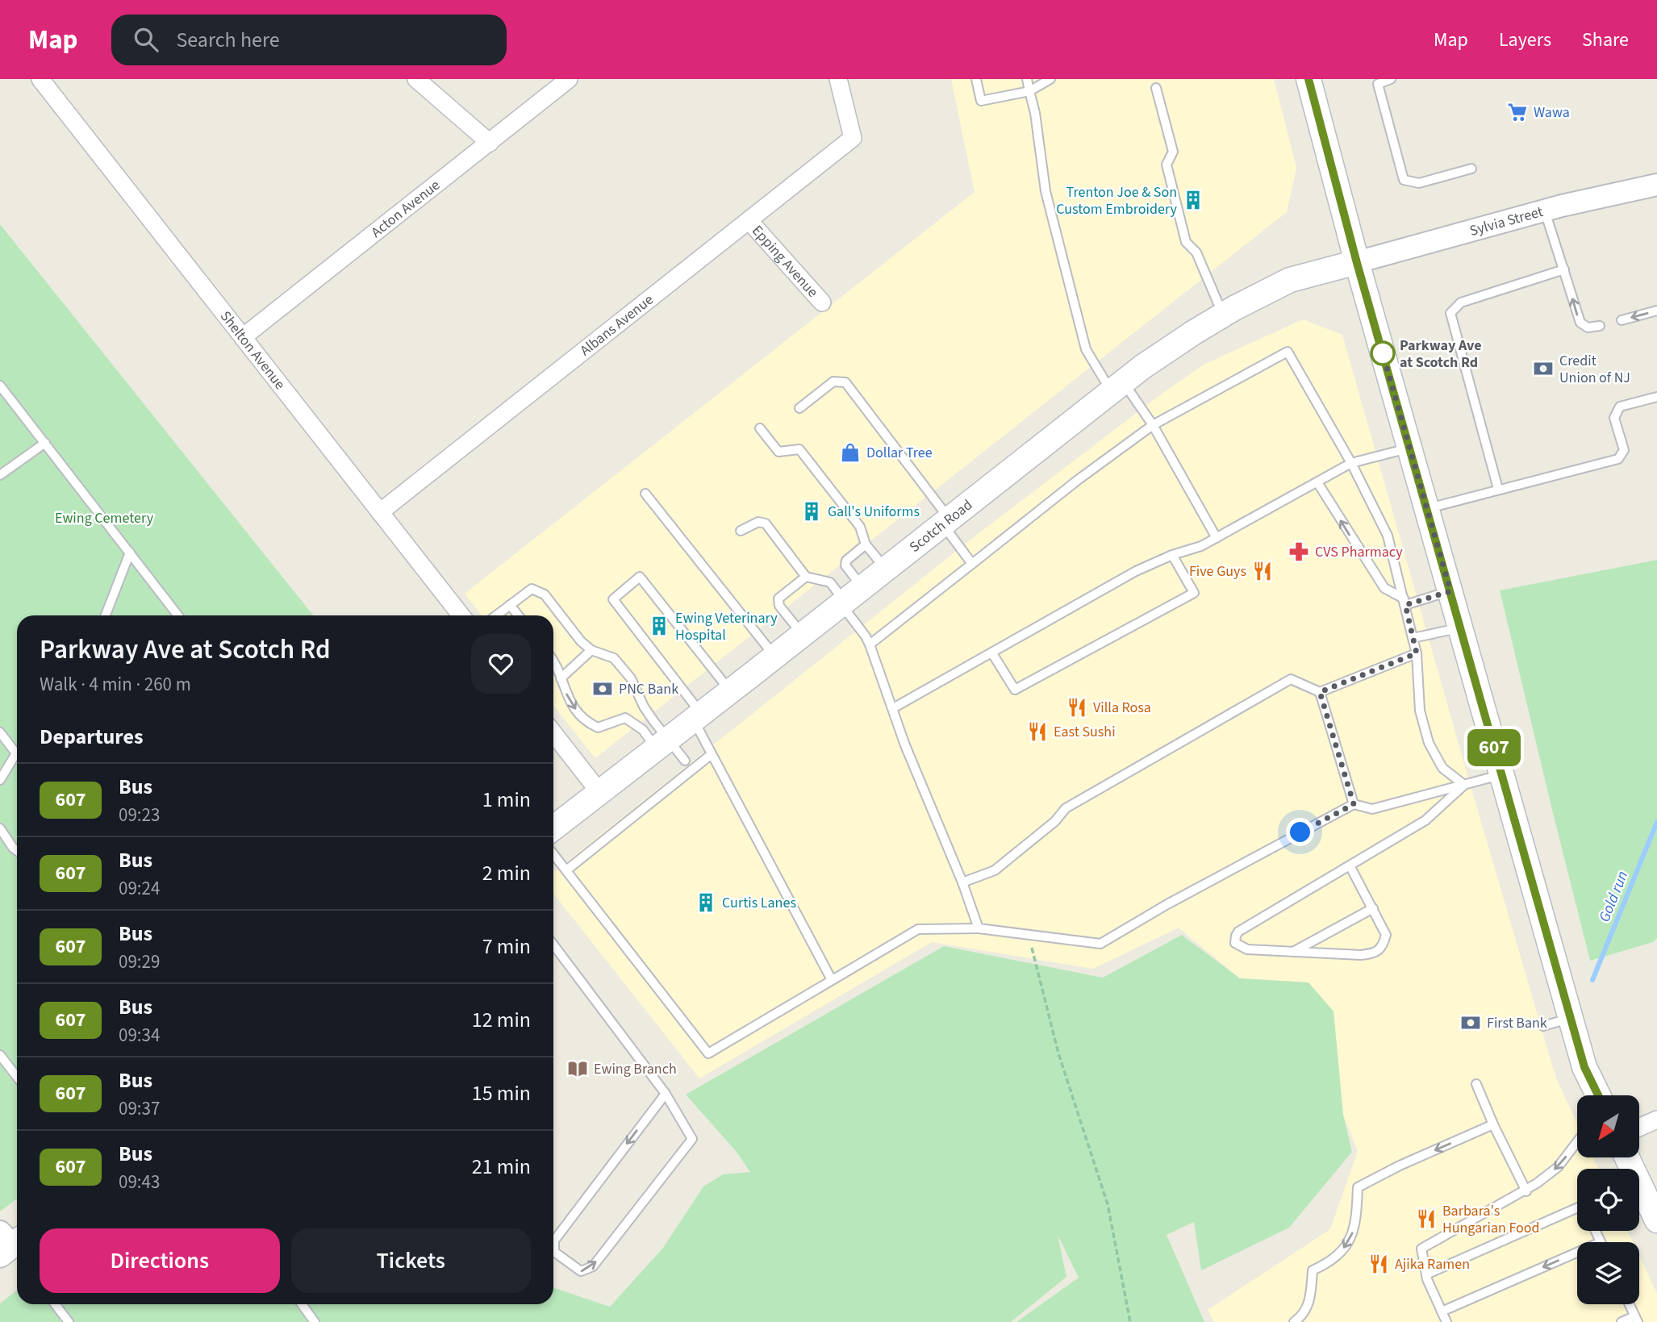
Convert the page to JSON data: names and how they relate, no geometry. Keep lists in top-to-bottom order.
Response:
{
  "streets": {
    "main road": ["Scotch Road"],
    "street": [
      "Acton Avenue",
      "Sylvia Street",
      "Epping Avenue",
      "Albans Avenue",
      "Shelton Avenue"
    ]
  },
  "crossings": [
    ["Acton Avenue", "Shelton Avenue"],
    ["Sylvia Street", "Scotch Road"],
    ["Epping Avenue", "Albans Avenue"],
    ["Albans Avenue", "Shelton Avenue"]
  ],
  "water": ["Gold run"],
  "parks": ["Ewing Cemetery"],
  "places": {
    "supermarket": ["Wawa"],
    "building": [
      "Trenton Joe & Son Custom Embroidery",
      "Gall's Uniforms",
      "Ewing Veterinary Hospital",
      "Curtis Lanes"
    ],
    "other": ["Parkway Ave at Scotch Rd"],
    "bank": ["Credit Union of NJ", "PNC Bank", "First Bank"],
    "shop": ["Dollar Tree"],
    "pharmacy": ["CVS Pharmacy"],
    "restaurant": [
      "Five Guys",
      "Villa Rosa",
      "East Sushi",
      "Barbara's Hungarian Food",
      "Ajika Ramen"
    ],
    "library": ["Ewing Branch"]
  },
  "lines": ["bus line 607"],
  "north": "bottom left",
  "page": {
    "header": "Map",
    "search": "Search here",
    "nav": ["Map", "Layers", "Share"],
    "on_map": "607",
    "heading": [
      ["Parkway Ave at Scotch Rd", "Walk · 4 min · 260 m"],
      "Departures"
    ],
    "list": [
      {
        "mark": "607",
        "name": "Bus",
        "note": "09:23",
        "value": "1 min"
      },
      {
        "mark": "607",
        "name": "Bus",
        "note": "09:24",
        "value": "2 min"
      },
      {
        "mark": "607",
        "name": "Bus",
        "note": "09:29",
        "value": "7 min"
      },
      {
        "mark": "607",
        "name": "Bus",
        "note": "09:34",
        "value": "12 min"
      },
      {
        "mark": "607",
        "name": "Bus",
        "note": "09:37",
        "value": "15 min"
      },
      {
        "mark": "607",
        "name": "Bus",
        "note": "09:43",
        "value": "21 min"
      }
    ],
    "buttons": ["Directions", "Tickets"]
  }
}
